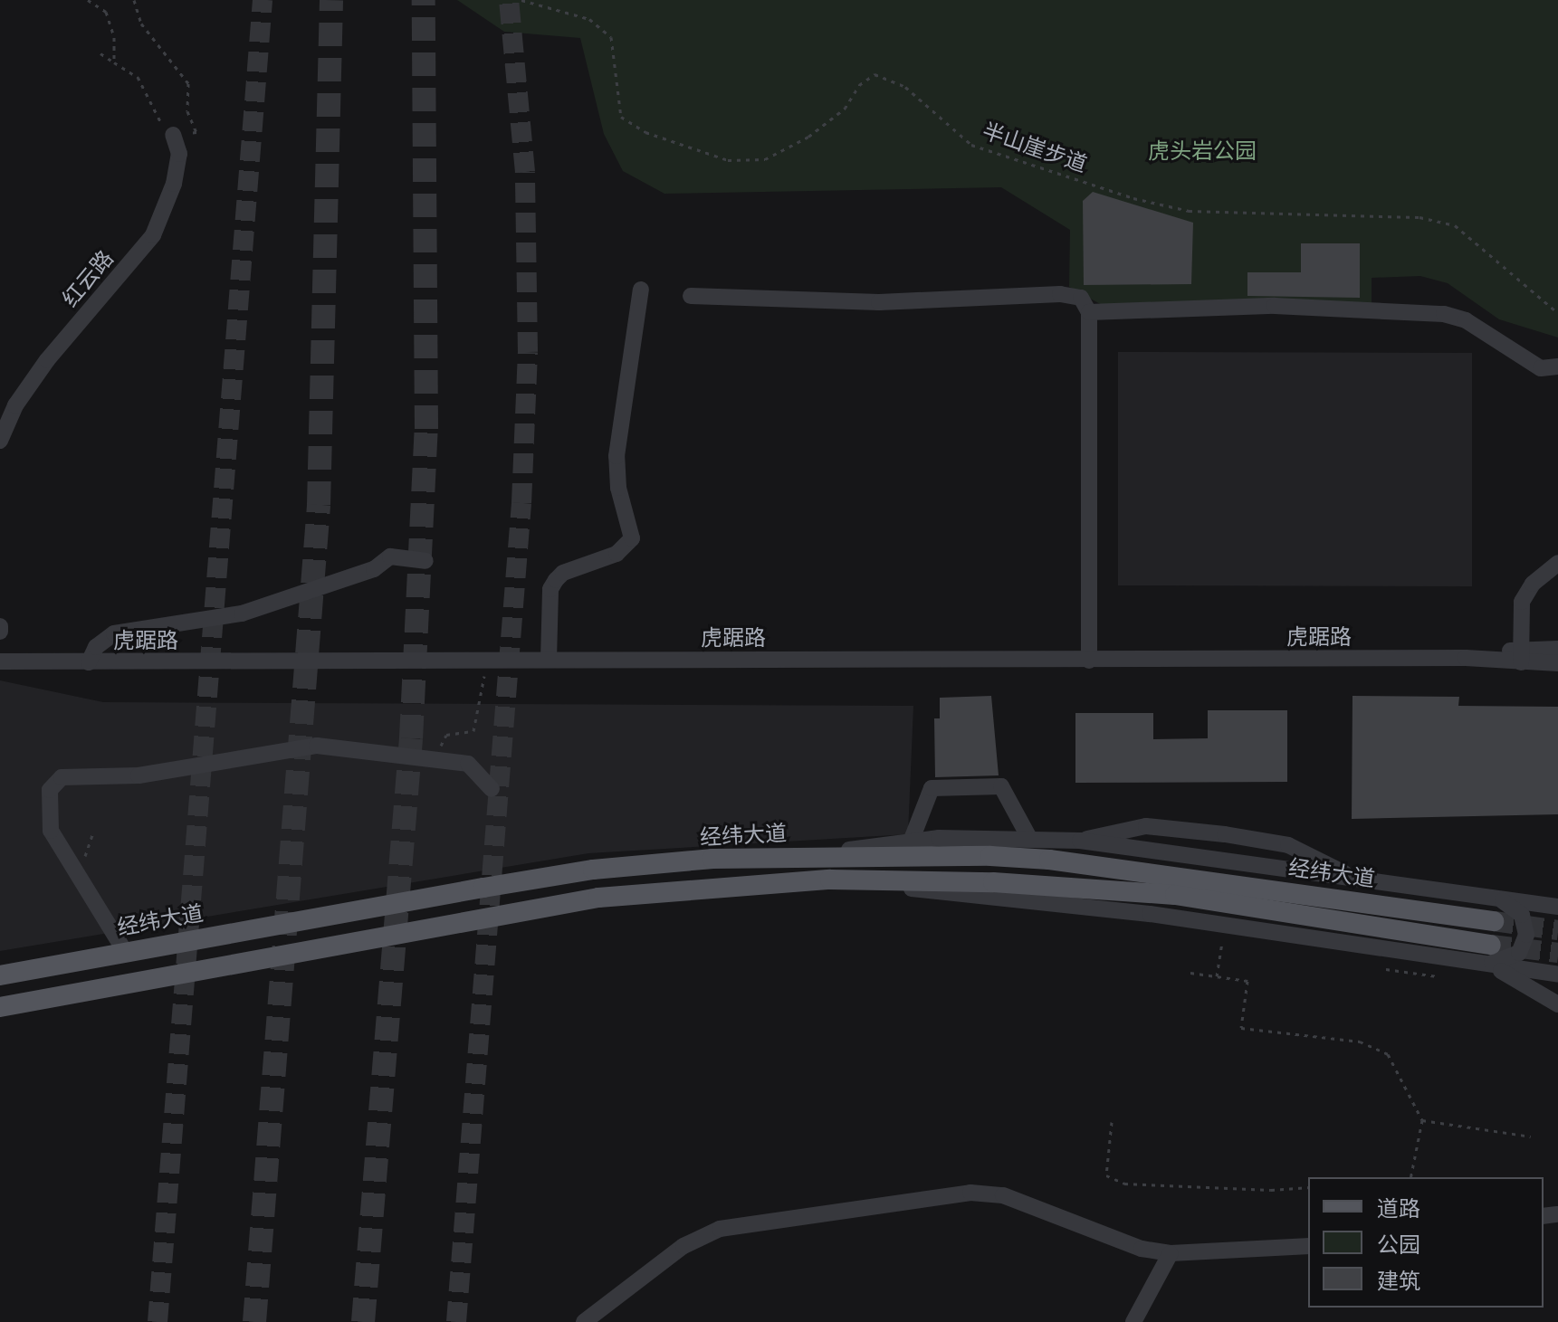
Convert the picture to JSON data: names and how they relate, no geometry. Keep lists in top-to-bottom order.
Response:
{
  "streets": {
    "main road": ["经纬大道"],
    "street": ["红云路", "虎踞路"],
    "path": ["半山崖步道"]
  },
  "parks": ["虎头岩公园"],
  "legend": ["道路", "公园", "建筑"]
}
